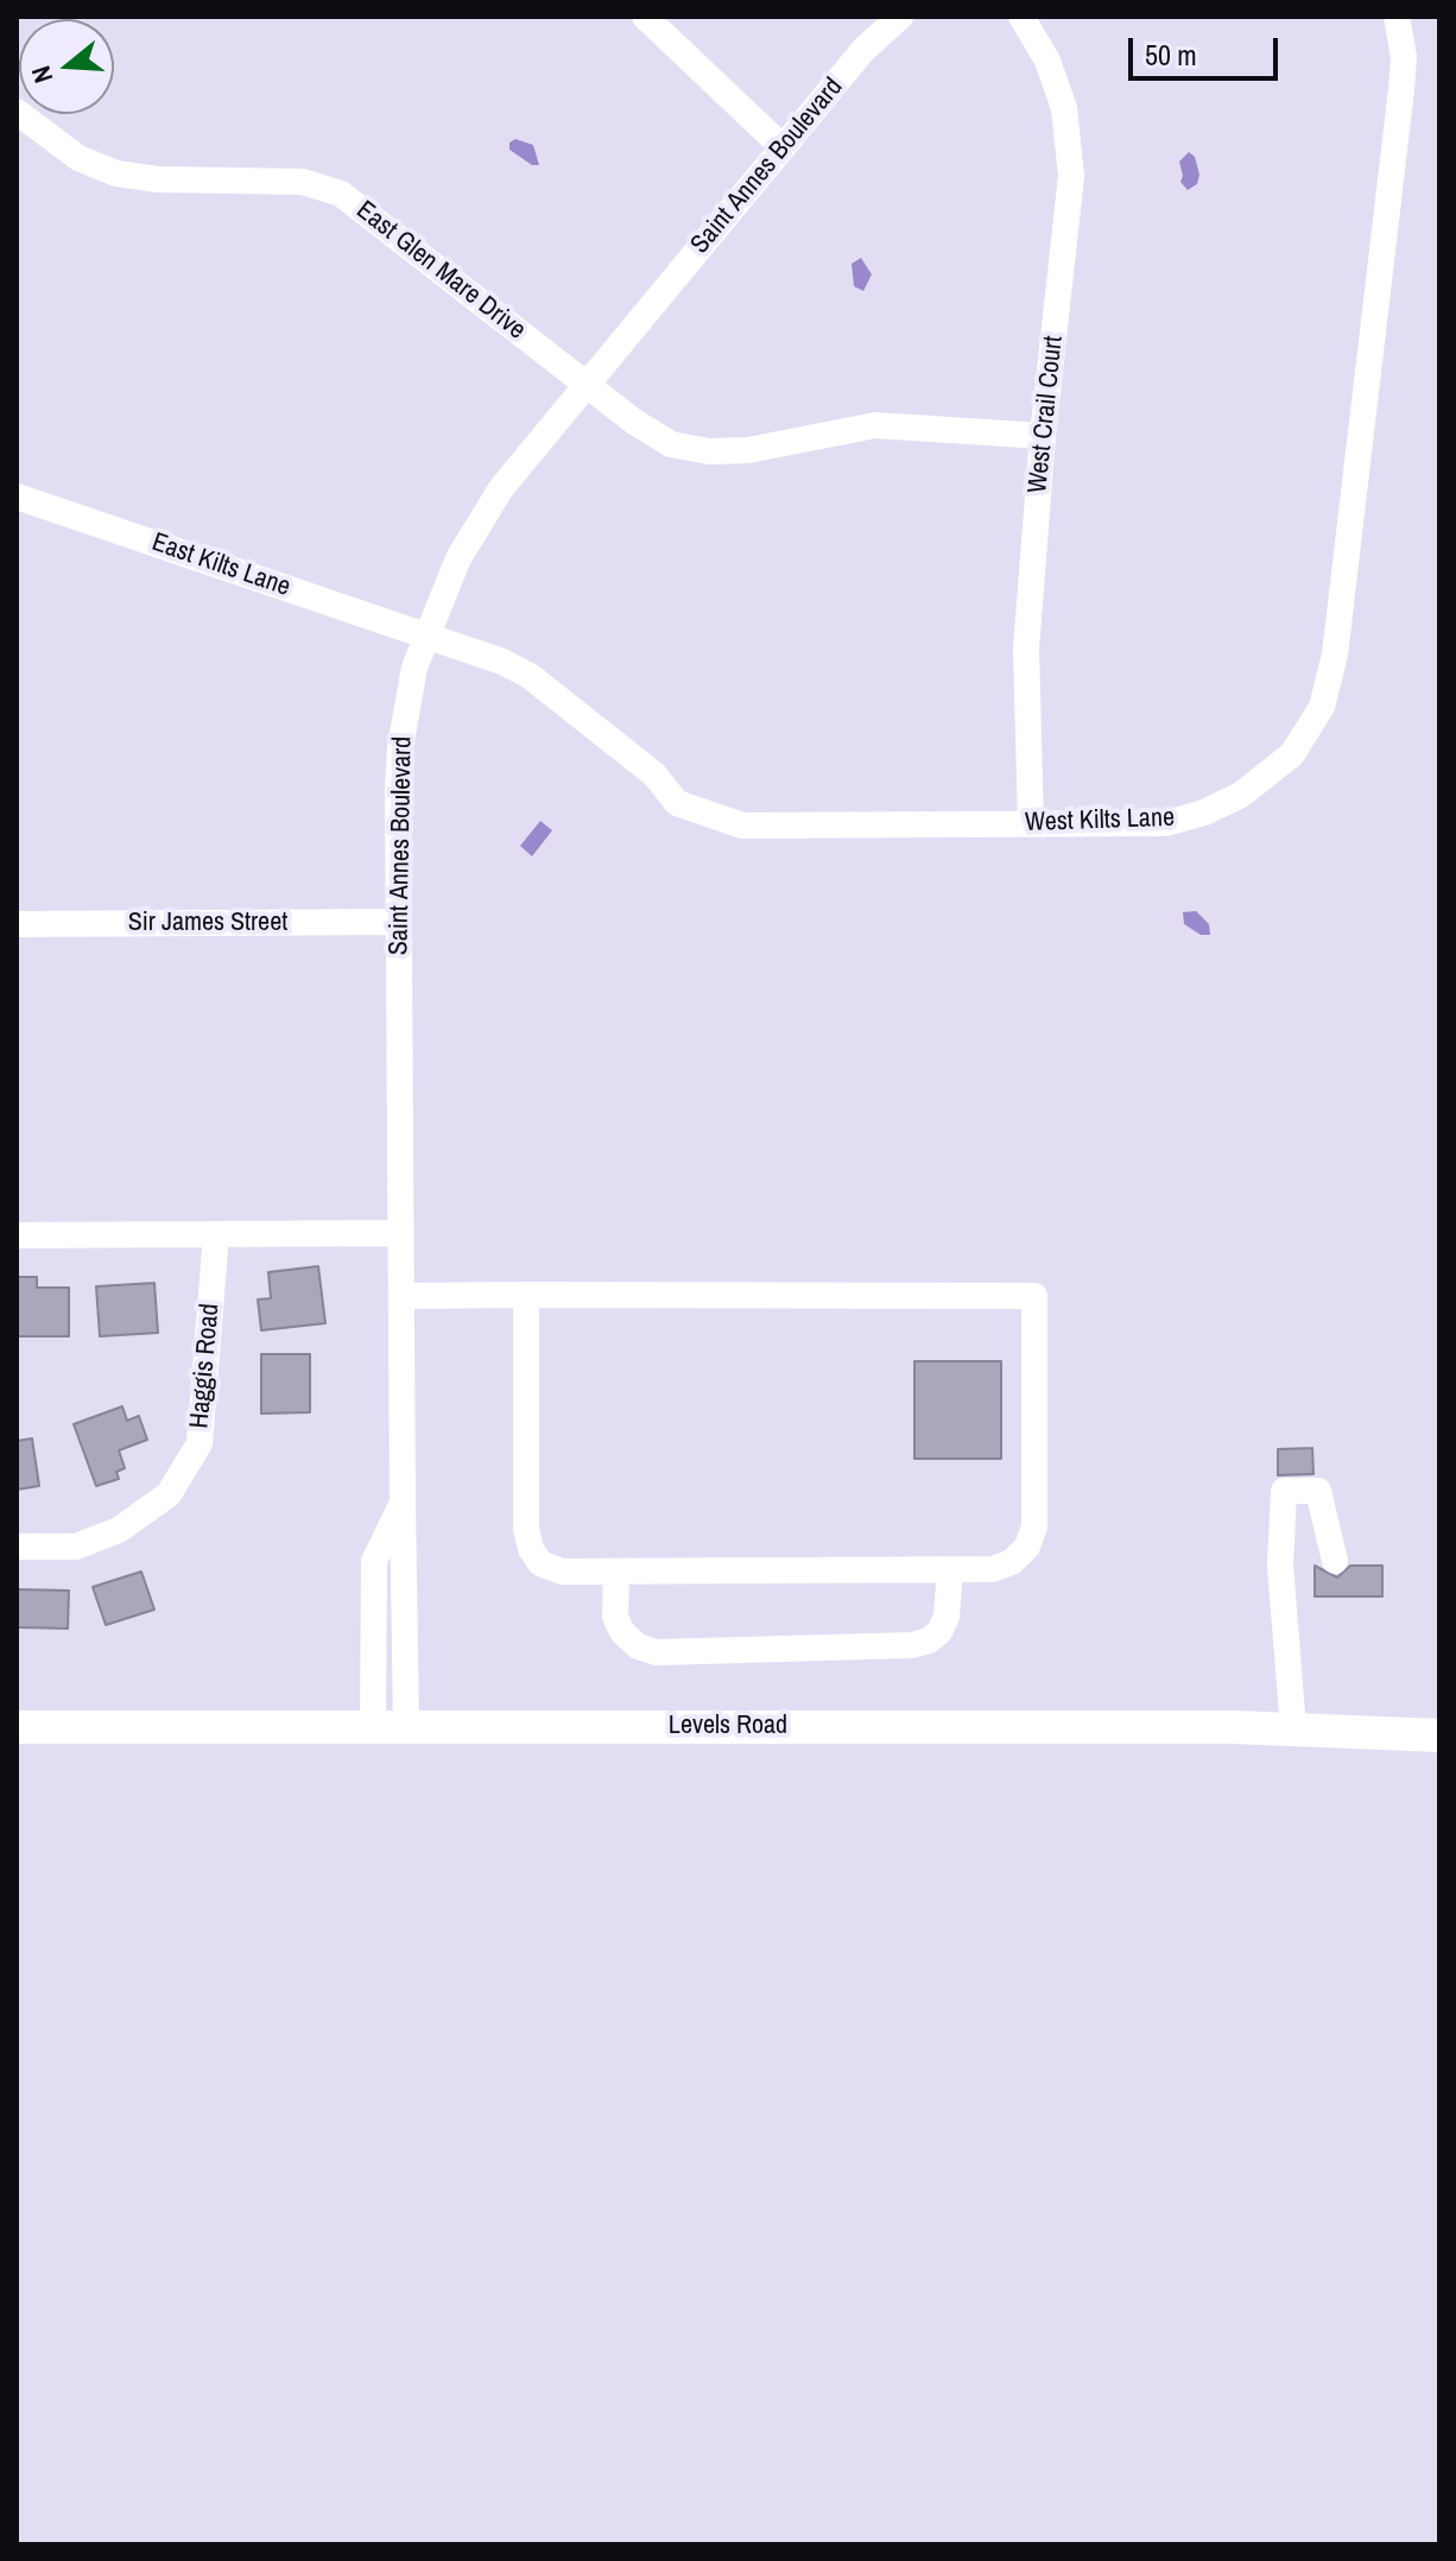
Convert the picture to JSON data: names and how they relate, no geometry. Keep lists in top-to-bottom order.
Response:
{
  "streets": {
    "main road": ["Levels Road"],
    "street": [
      "Saint Annes Boulevard",
      "East Glen Mare Drive",
      "West Crail Court",
      "East Kilts Lane",
      "West Kilts Lane",
      "Sir James Street",
      "Haggis Road"
    ]
  },
  "crossings": [
    ["Saint Annes Boulevard", "East Glen Mare Drive"],
    ["Saint Annes Boulevard", "East Kilts Lane"],
    ["Saint Annes Boulevard", "West Kilts Lane"],
    ["Saint Annes Boulevard", "Sir James Street"],
    ["Saint Annes Boulevard", "Levels Road"],
    ["East Glen Mare Drive", "West Crail Court"],
    ["West Crail Court", "West Kilts Lane"],
    ["East Kilts Lane", "West Kilts Lane"]
  ],
  "scale_bar": "50 m",
  "north": "left"
}
